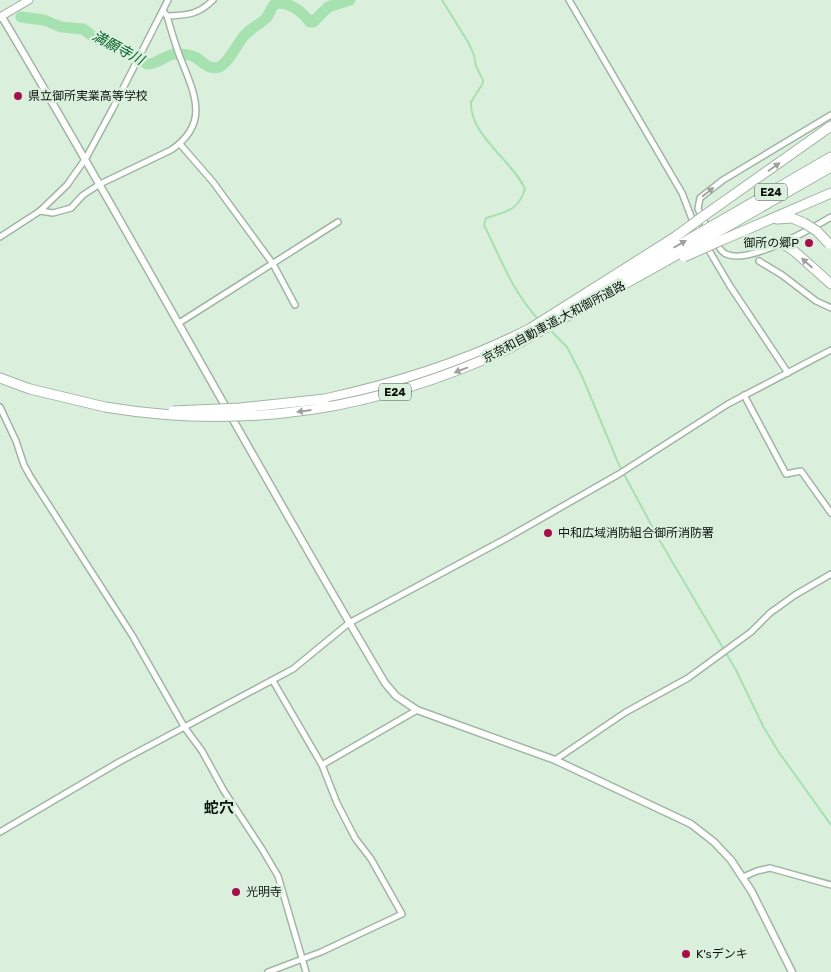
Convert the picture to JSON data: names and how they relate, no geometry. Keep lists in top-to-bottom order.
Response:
{
  "streets": {
    "highway": ["E24", "京奈和自動車道;大和御所道路"]
  },
  "districts": ["蛇穴"],
  "water": ["満願寺川"],
  "places": [
    "県立御所実業高等学校",
    "御所の郷P",
    "中和広域消防組合御所消防署",
    "光明寺",
    "K'sデンキ"
  ]
}
